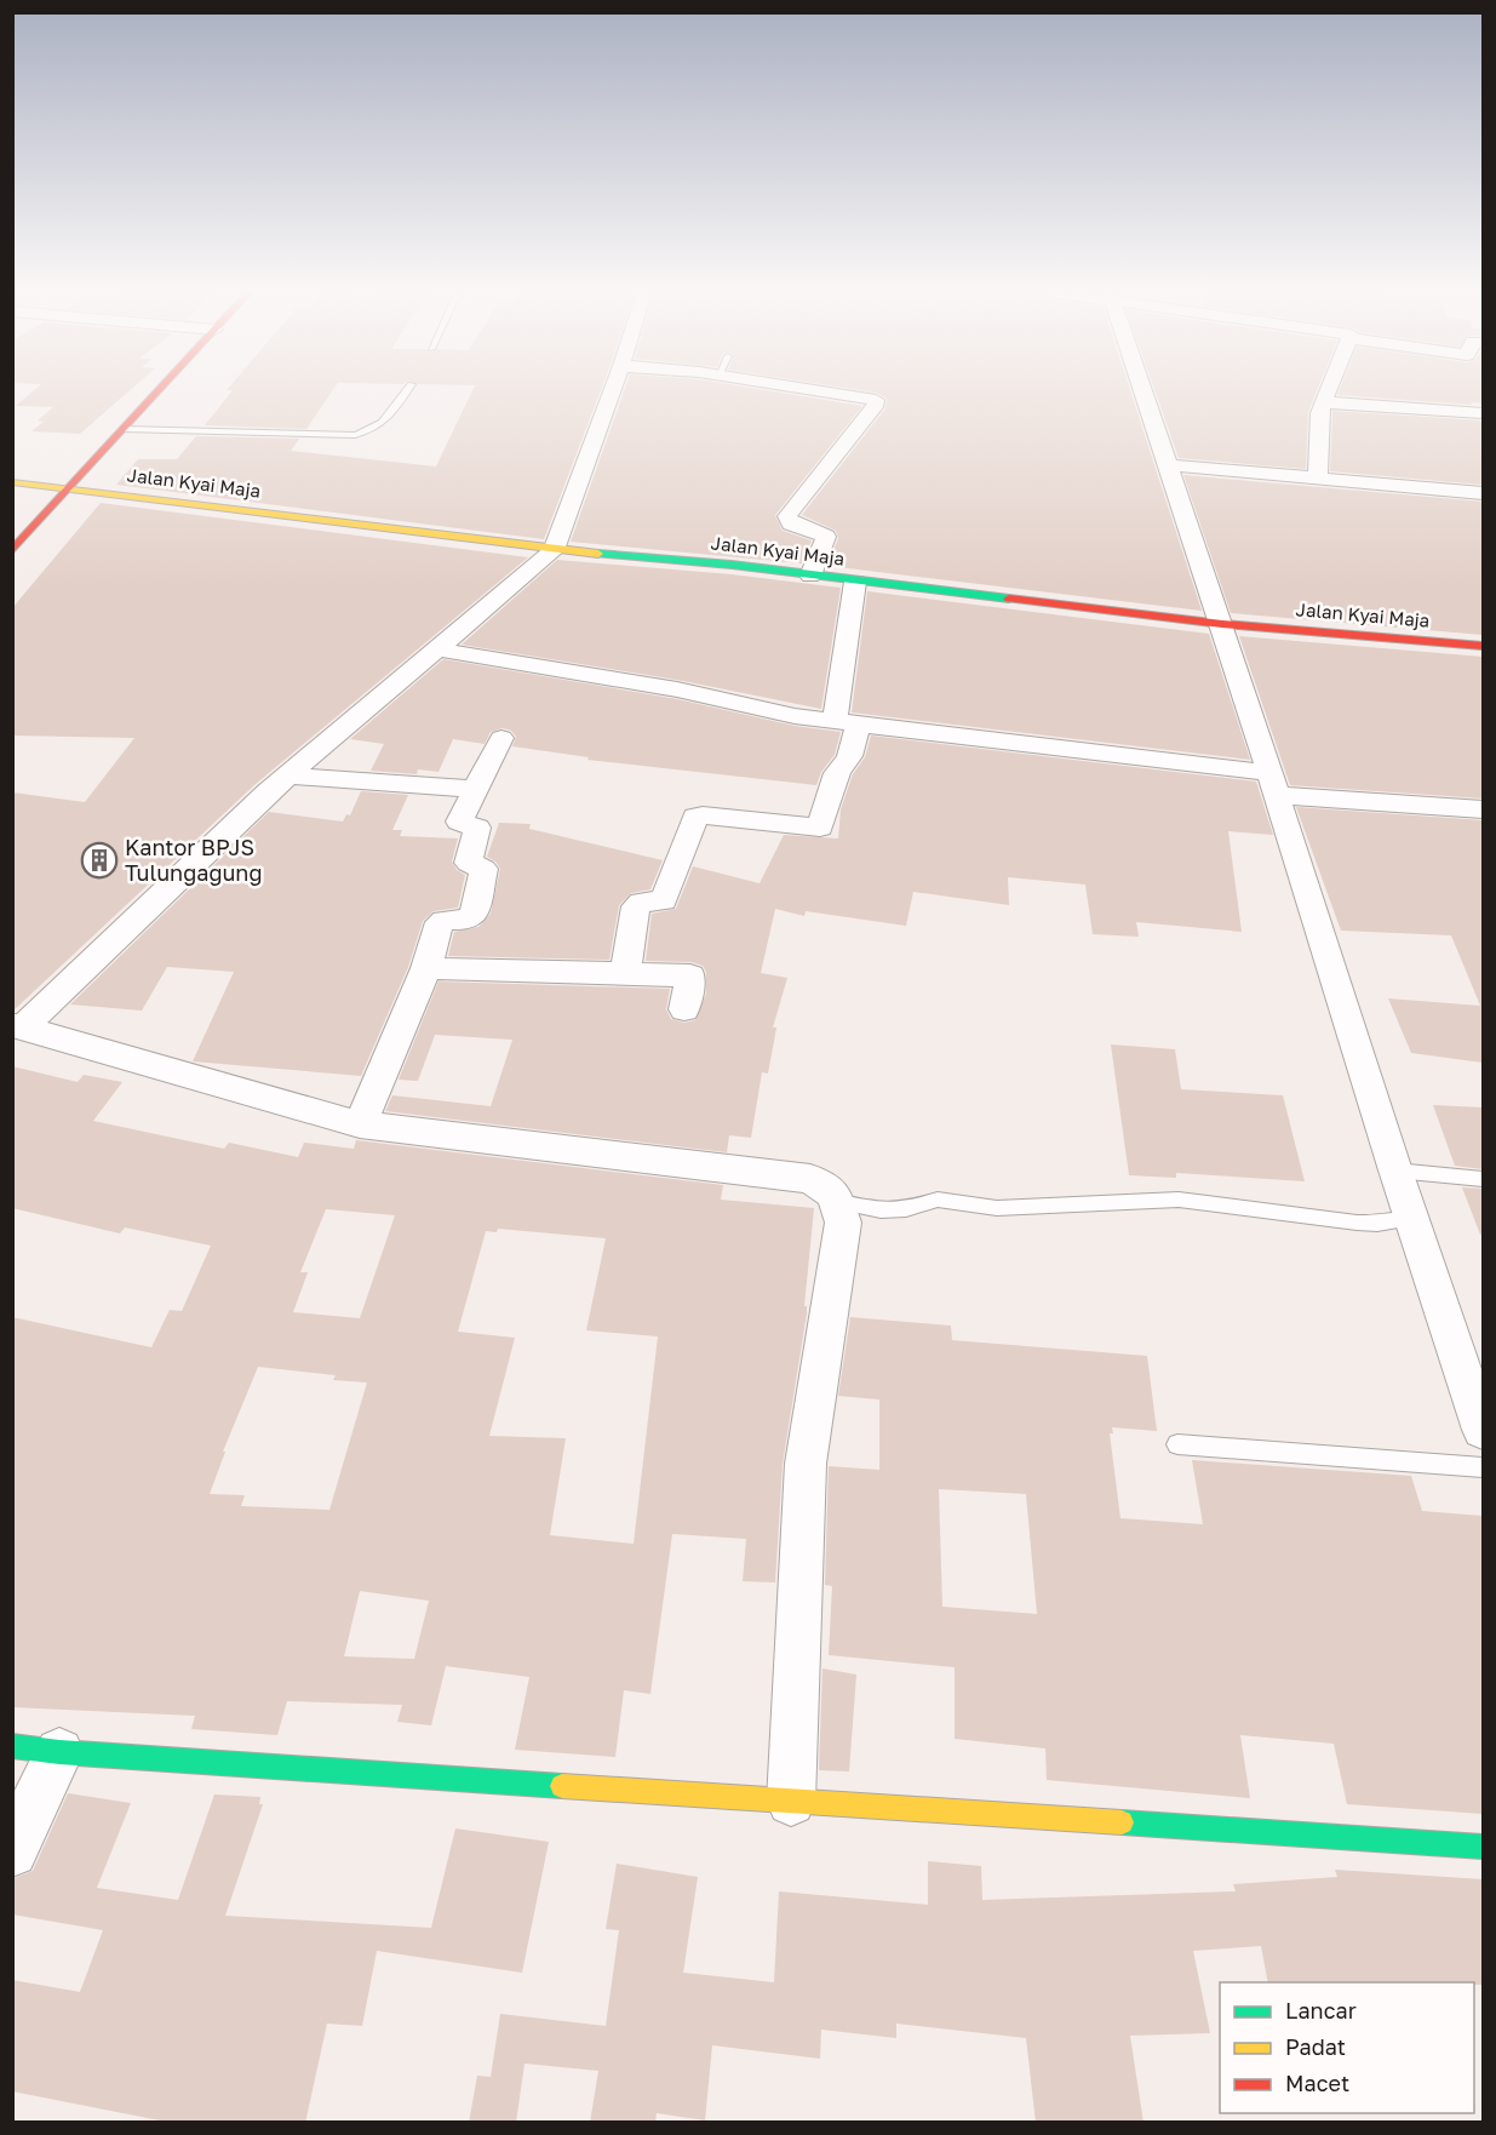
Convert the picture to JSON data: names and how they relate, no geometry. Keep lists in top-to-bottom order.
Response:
{
  "streets": {
    "main road": ["Jalan Kyai Maja"]
  },
  "places": {
    "building": ["Kantor BPJS Tulungagung"]
  },
  "legend": ["Lancar", "Padat", "Macet"]
}
